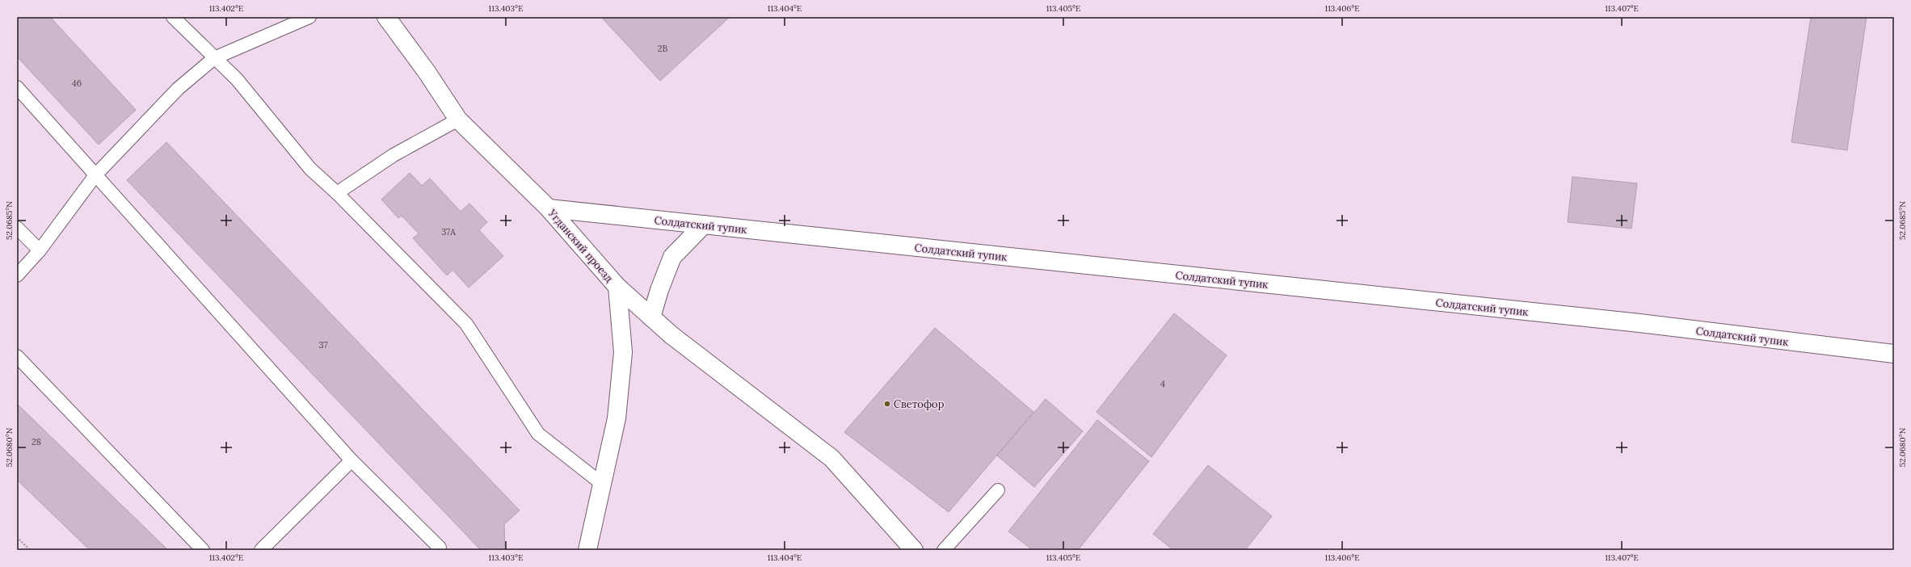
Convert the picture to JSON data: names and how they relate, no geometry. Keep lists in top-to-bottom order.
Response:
{
  "streets": {
    "street": ["Солдатский тупик", "Угданский проезд"]
  },
  "crossings": [
    ["Солдатский тупик", "Угданский проезд"]
  ],
  "places": ["Светофор"],
  "house_numbers": [
    "2В",
    "46",
    "37А",
    "37",
    "4",
    "28"
  ],
  "coordinates": [
    "113.402°E",
    "113.403°E",
    "113.404°E",
    "113.405°E",
    "113.406°E",
    "113.407°E",
    "52.0685°N",
    "52.0680°N"
  ]
}
